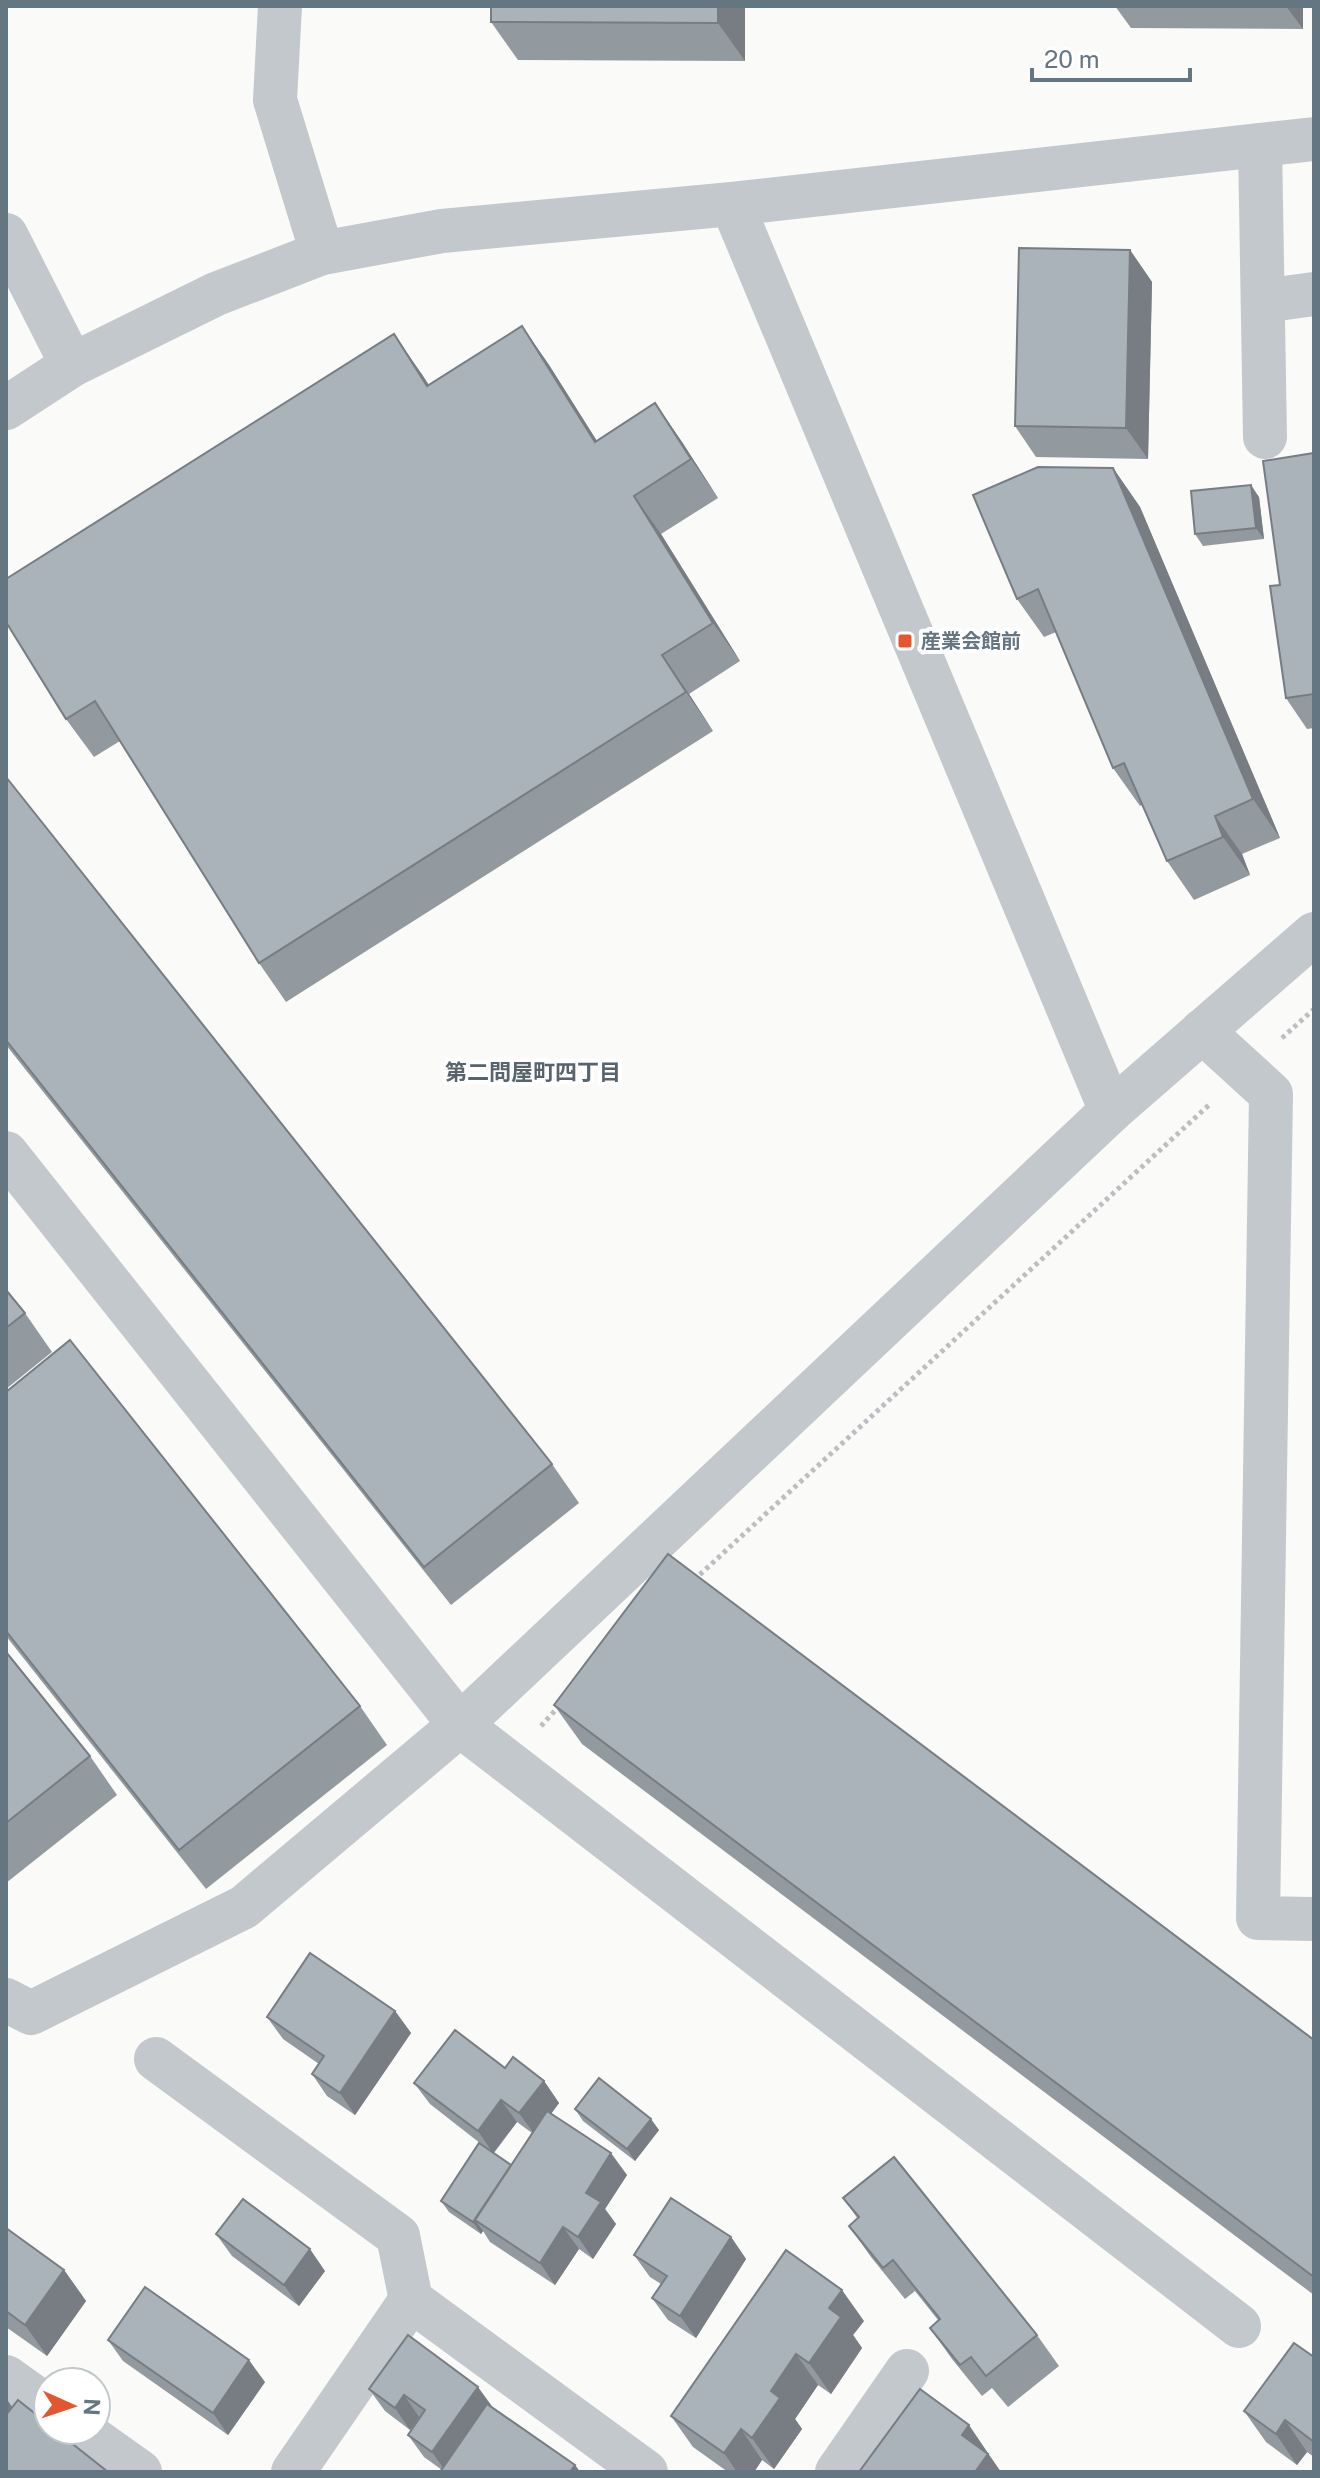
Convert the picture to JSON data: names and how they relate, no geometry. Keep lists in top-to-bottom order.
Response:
{
  "districts": ["第二問屋町四丁目"],
  "places": {
    "transit": ["産業会館前"]
  },
  "scale_bar": "20 m",
  "north": "right"
}
